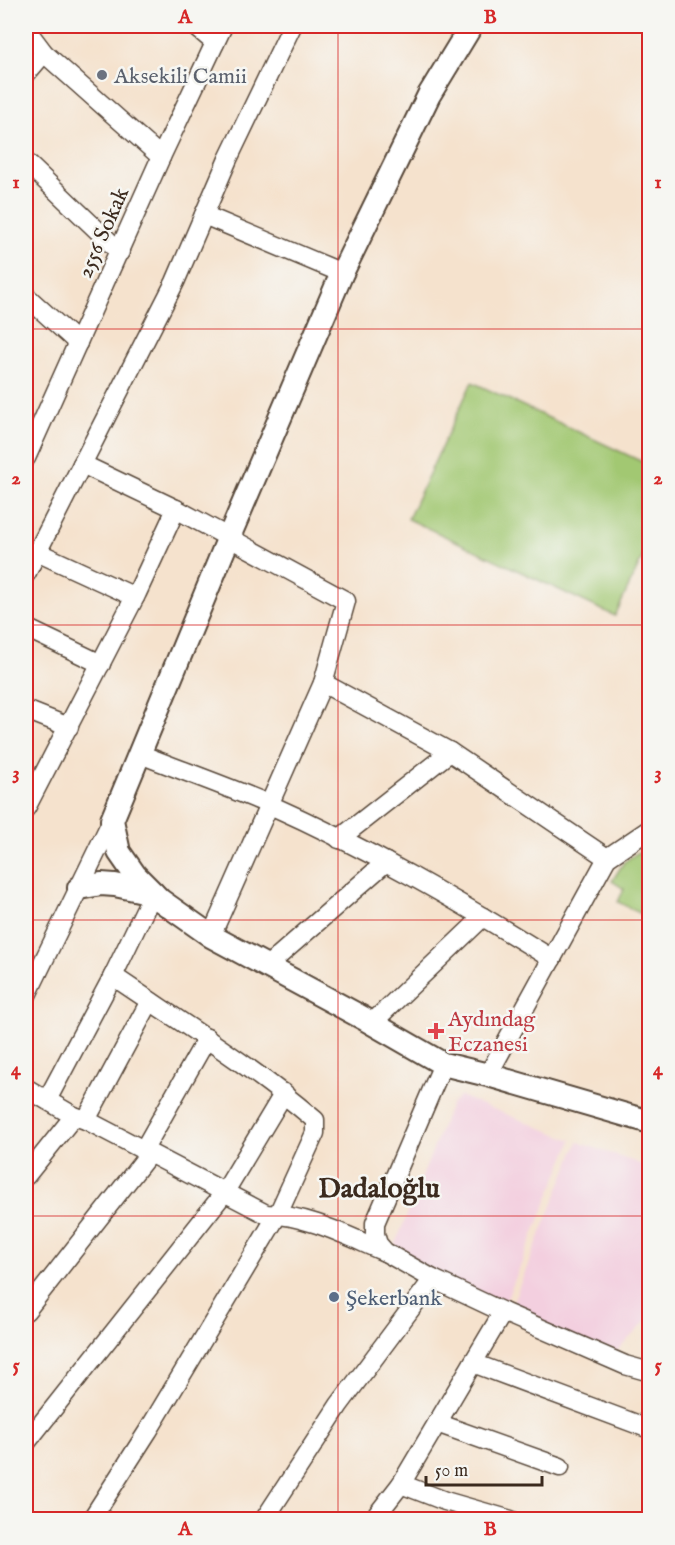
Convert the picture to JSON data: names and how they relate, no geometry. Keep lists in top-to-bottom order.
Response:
{
  "streets": {
    "street": ["2556 Sokak"]
  },
  "districts": ["Dadaloğlu"],
  "places": {
    "other": ["Aksekili Camii", "Şekerbank"],
    "health": ["Aydındag Eczanesi"]
  },
  "scale_bar": "50 m",
  "grid": {
    "columns": ["A", "B"],
    "rows": [
      "1",
      "2",
      "3",
      "4",
      "5"
    ]
  }
}
